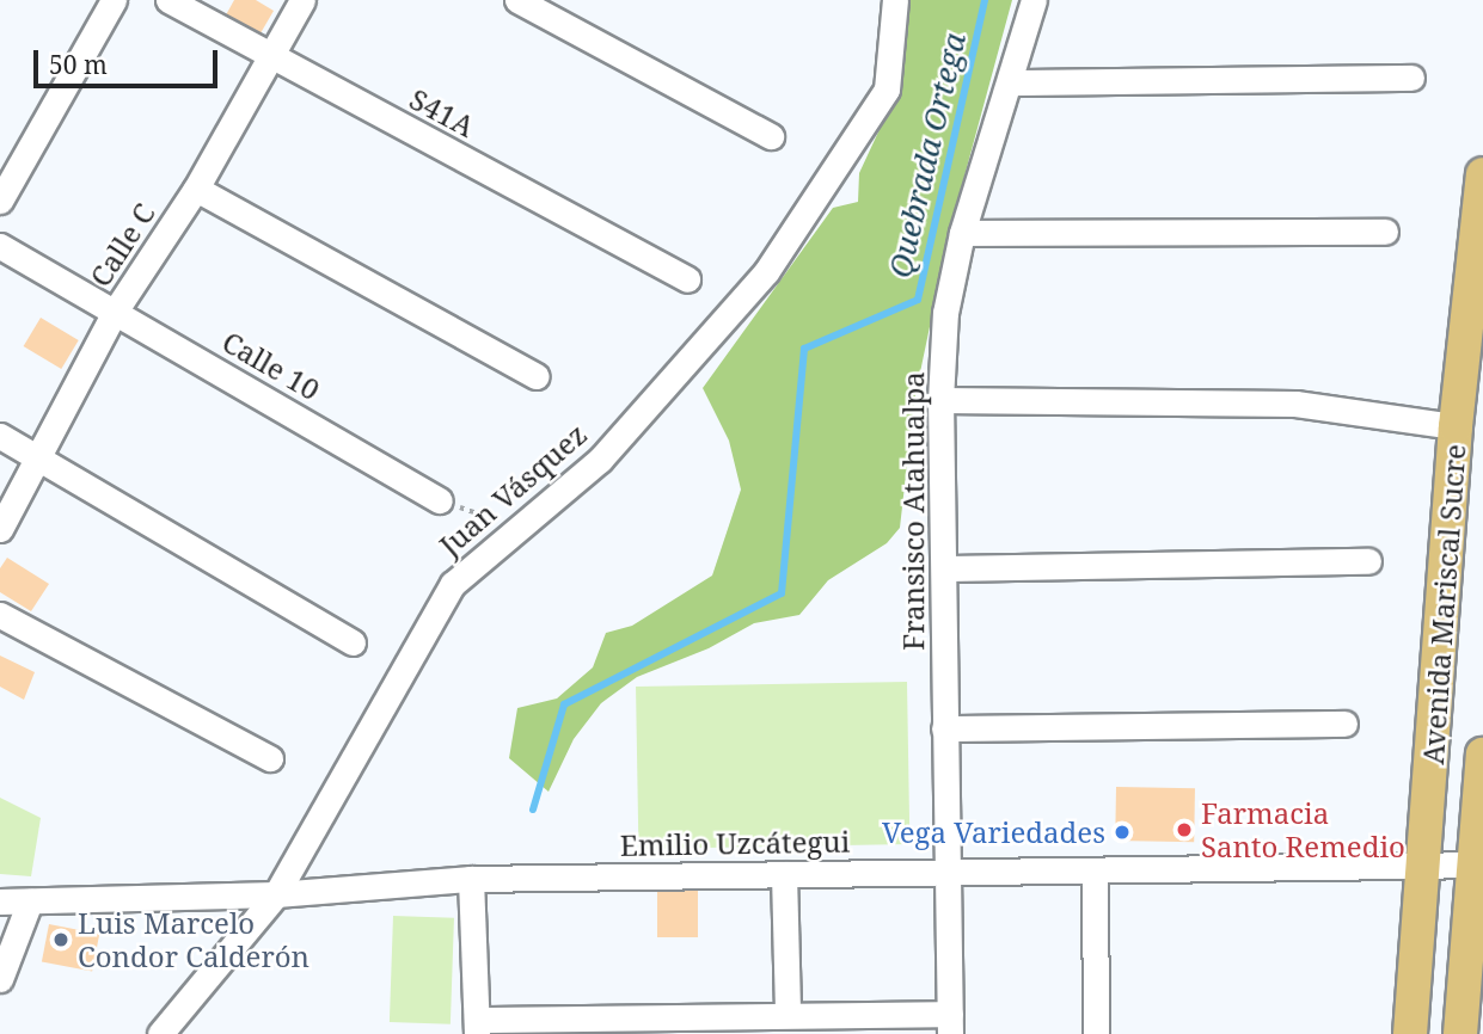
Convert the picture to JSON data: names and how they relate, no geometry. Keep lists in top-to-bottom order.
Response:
{
  "streets": {
    "main road": ["Avenida Mariscal Sucre"],
    "street": [
      "S41A",
      "Calle C",
      "Calle 10",
      "Juan Vásquez",
      "Fransisco Atahualpa",
      "Emilio Uzcátegui"
    ]
  },
  "crossings": [
    ["S41A", "Calle C"],
    ["Calle C", "Calle 10"],
    ["Juan Vásquez", "Emilio Uzcátegui"],
    ["Fransisco Atahualpa", "Emilio Uzcátegui"],
    ["Avenida Mariscal Sucre", "Emilio Uzcátegui"]
  ],
  "water": ["Quebrada Ortega"],
  "places": ["Farmacia Santo Remedio", "Vega Variedades", "Luis Marcelo Condor Calderón"],
  "scale_bar": "50 m"
}
